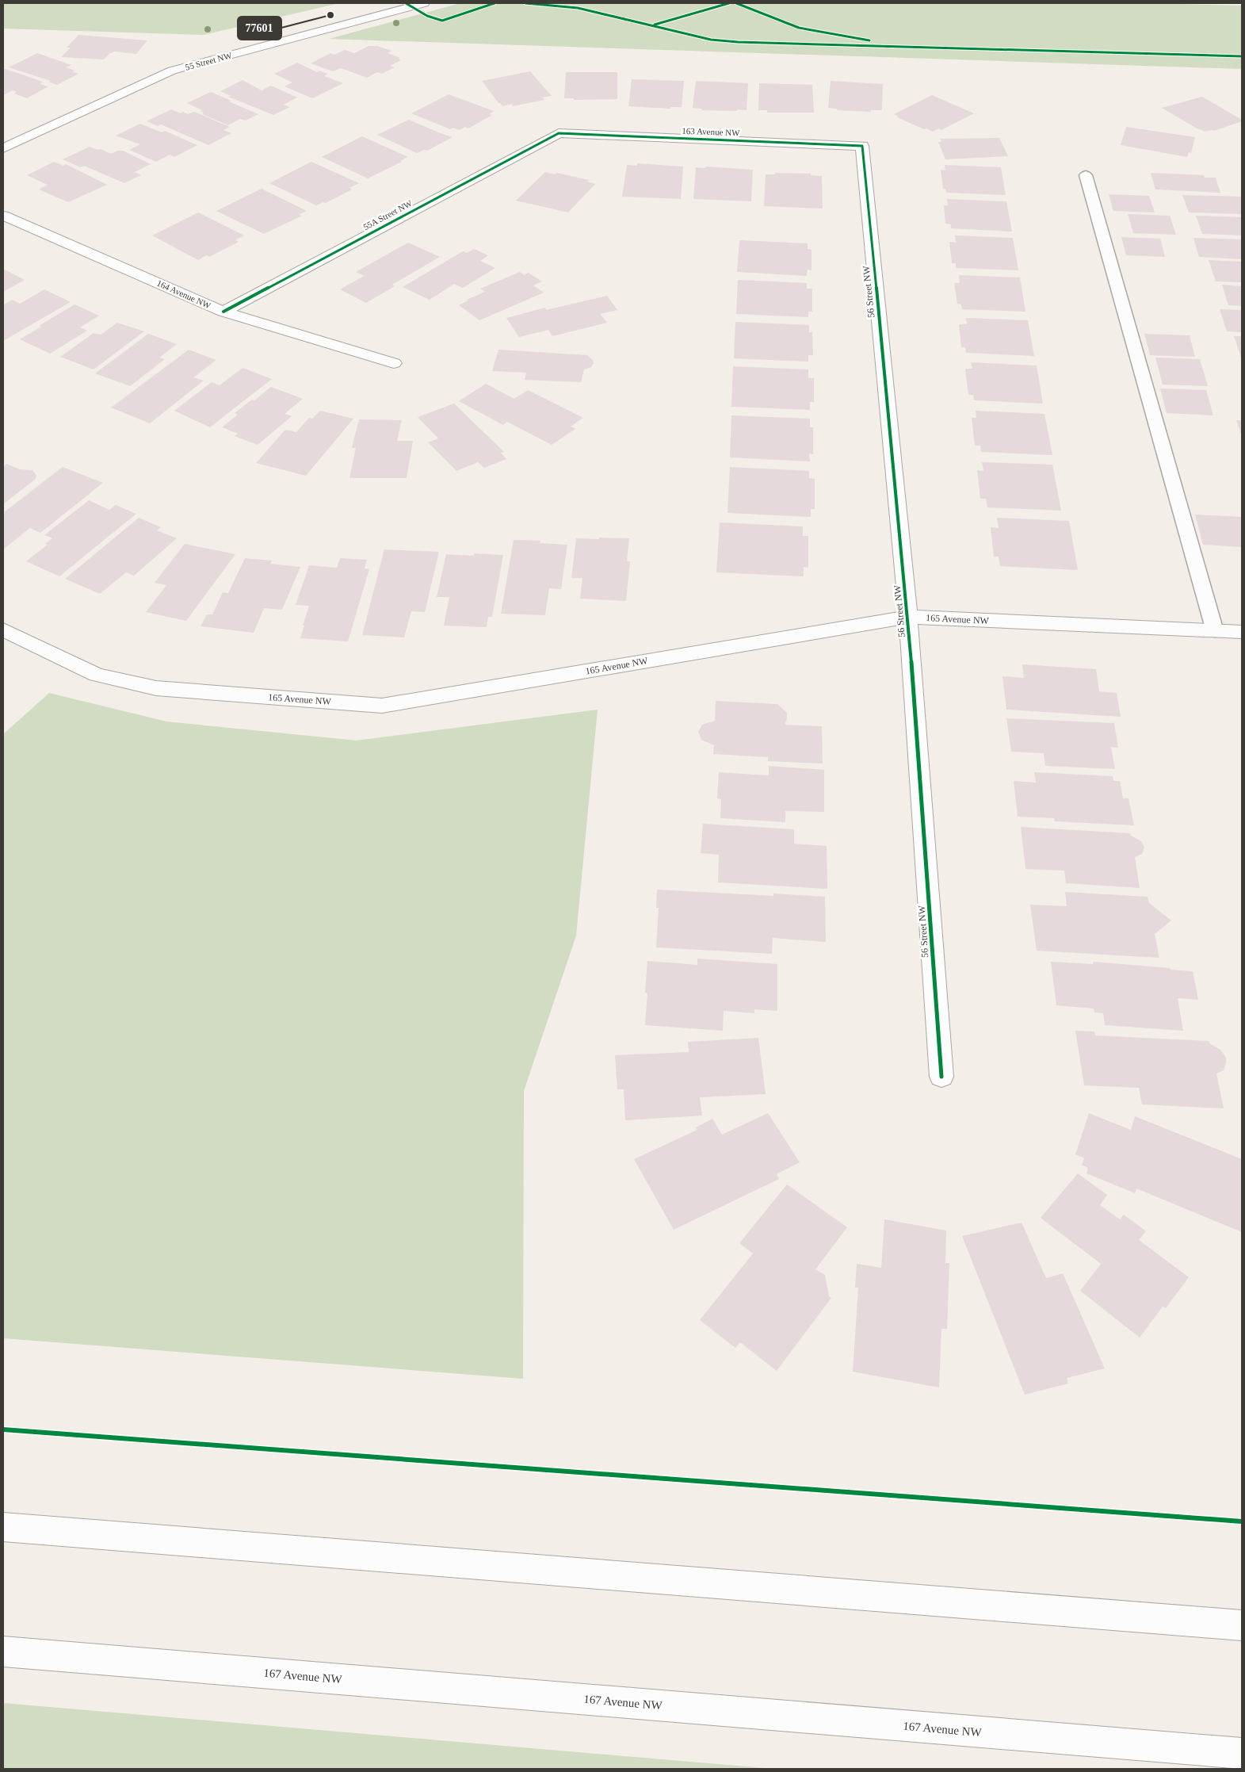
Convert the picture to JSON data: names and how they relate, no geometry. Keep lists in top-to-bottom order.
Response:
{
  "streets": {
    "street": [
      "55 Street NW",
      "163 Avenue NW",
      "55A Street NW",
      "56 Street NW",
      "164 Avenue NW",
      "165 Avenue NW",
      "167 Avenue NW"
    ]
  },
  "crossings": [
    ["163 Avenue NW", "55A Street NW"],
    ["163 Avenue NW", "56 Street NW"],
    ["55A Street NW", "164 Avenue NW"],
    ["56 Street NW", "165 Avenue NW"]
  ],
  "places": ["77601"]
}
